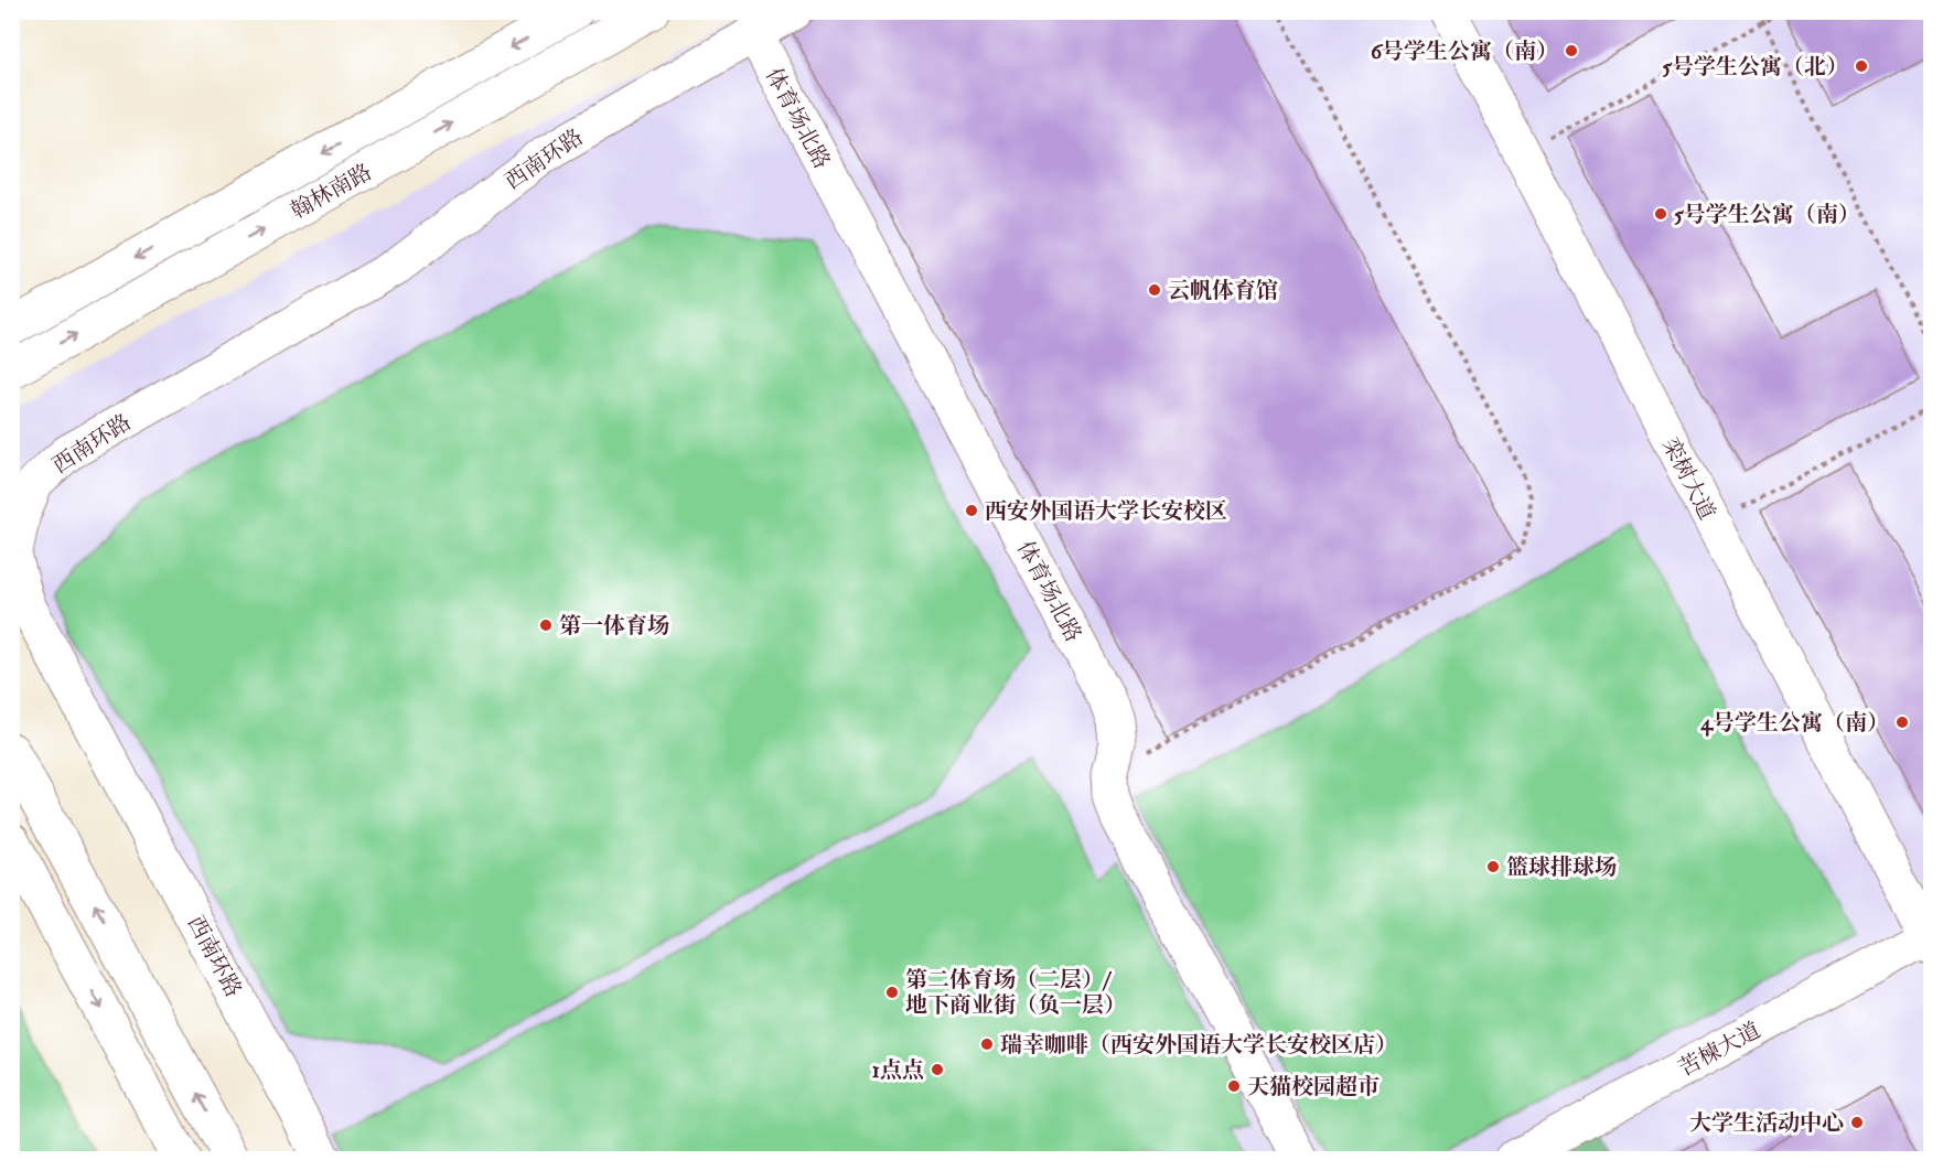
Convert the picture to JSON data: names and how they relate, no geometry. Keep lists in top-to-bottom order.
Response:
{
  "streets": {
    "street": [
      "体育场北路",
      "西南环路",
      "翰林南路",
      "栾树大道",
      "苦楝大道"
    ]
  },
  "crossings": [
    ["体育场北路", "西南环路"],
    ["栾树大道", "苦楝大道"]
  ],
  "places": [
    "6号学生公寓（南）",
    "5号学生公寓（北）",
    "5号学生公寓（南）",
    "云帆体育馆",
    "西安外国语大学长安校区",
    "第一体育场",
    "4号学生公寓（南）",
    "篮球排球场",
    "第二体育场（二层）/ 地下商业街（负一层）",
    "瑞幸咖啡（西安外国语大学长安校区店）",
    "1点点",
    "天猫校园超市",
    "大学生活动中心"
  ]
}
